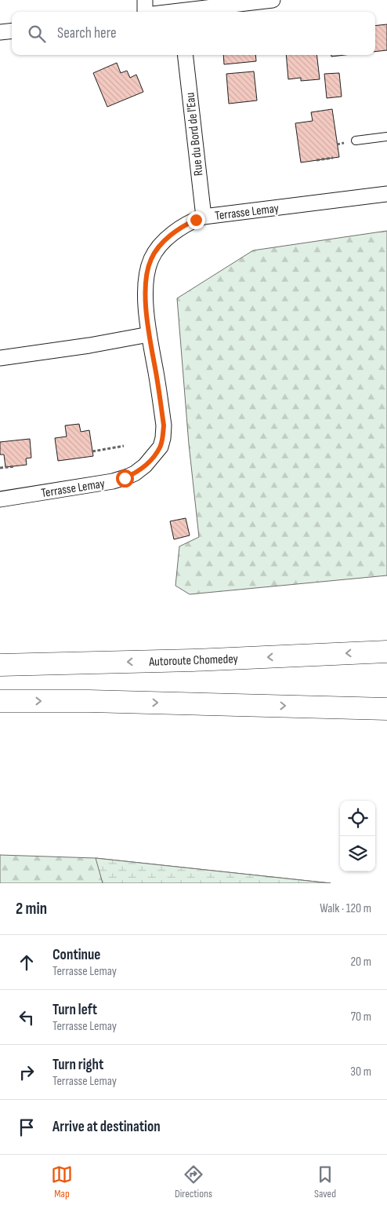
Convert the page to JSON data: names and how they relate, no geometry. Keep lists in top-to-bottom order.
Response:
{
  "streets": {
    "highway": ["Autoroute Chomedey"],
    "street": ["Rue du Bord de l'Eau", "Terrasse Lemay"]
  },
  "crossings": [
    ["Rue du Bord de l'Eau", "Terrasse Lemay"]
  ],
  "page": {
    "search": "Search here",
    "heading": ["2 min", "Walk · 120 m"],
    "list": [
      ["Continue", "Terrasse Lemay", "20 m"],
      ["Turn left", "Terrasse Lemay", "70 m"],
      ["Turn right", "Terrasse Lemay", "30 m"],
      "Arrive at destination"
    ],
    "nav": ["Map", "Directions", "Saved"]
  }
}
